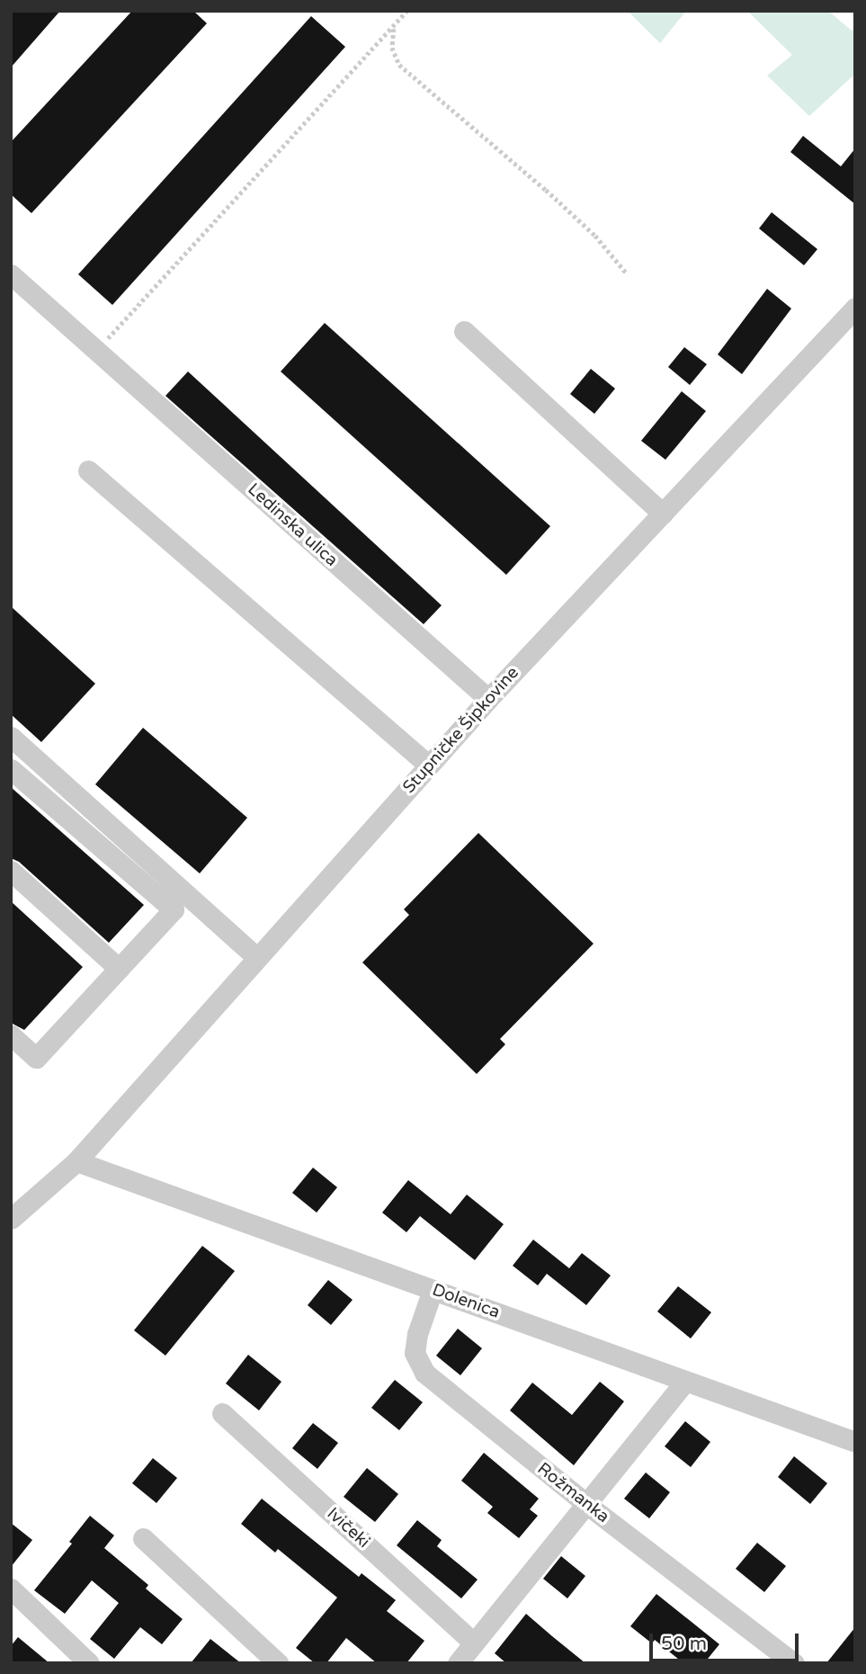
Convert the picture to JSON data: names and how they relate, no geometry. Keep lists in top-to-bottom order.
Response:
{
  "streets": {
    "street": [
      "Ledinska ulica",
      "Stupničke Šipkovine",
      "Dolenica",
      "Rožmanka",
      "Ivičeki"
    ]
  },
  "crossings": [
    ["Ledinska ulica", "Stupničke Šipkovine"],
    ["Stupničke Šipkovine", "Dolenica"],
    ["Dolenica", "Rožmanka"],
    ["Dolenica", "Ivičeki"],
    ["Rožmanka", "Ivičeki"]
  ],
  "scale_bar": "50 m"
}
